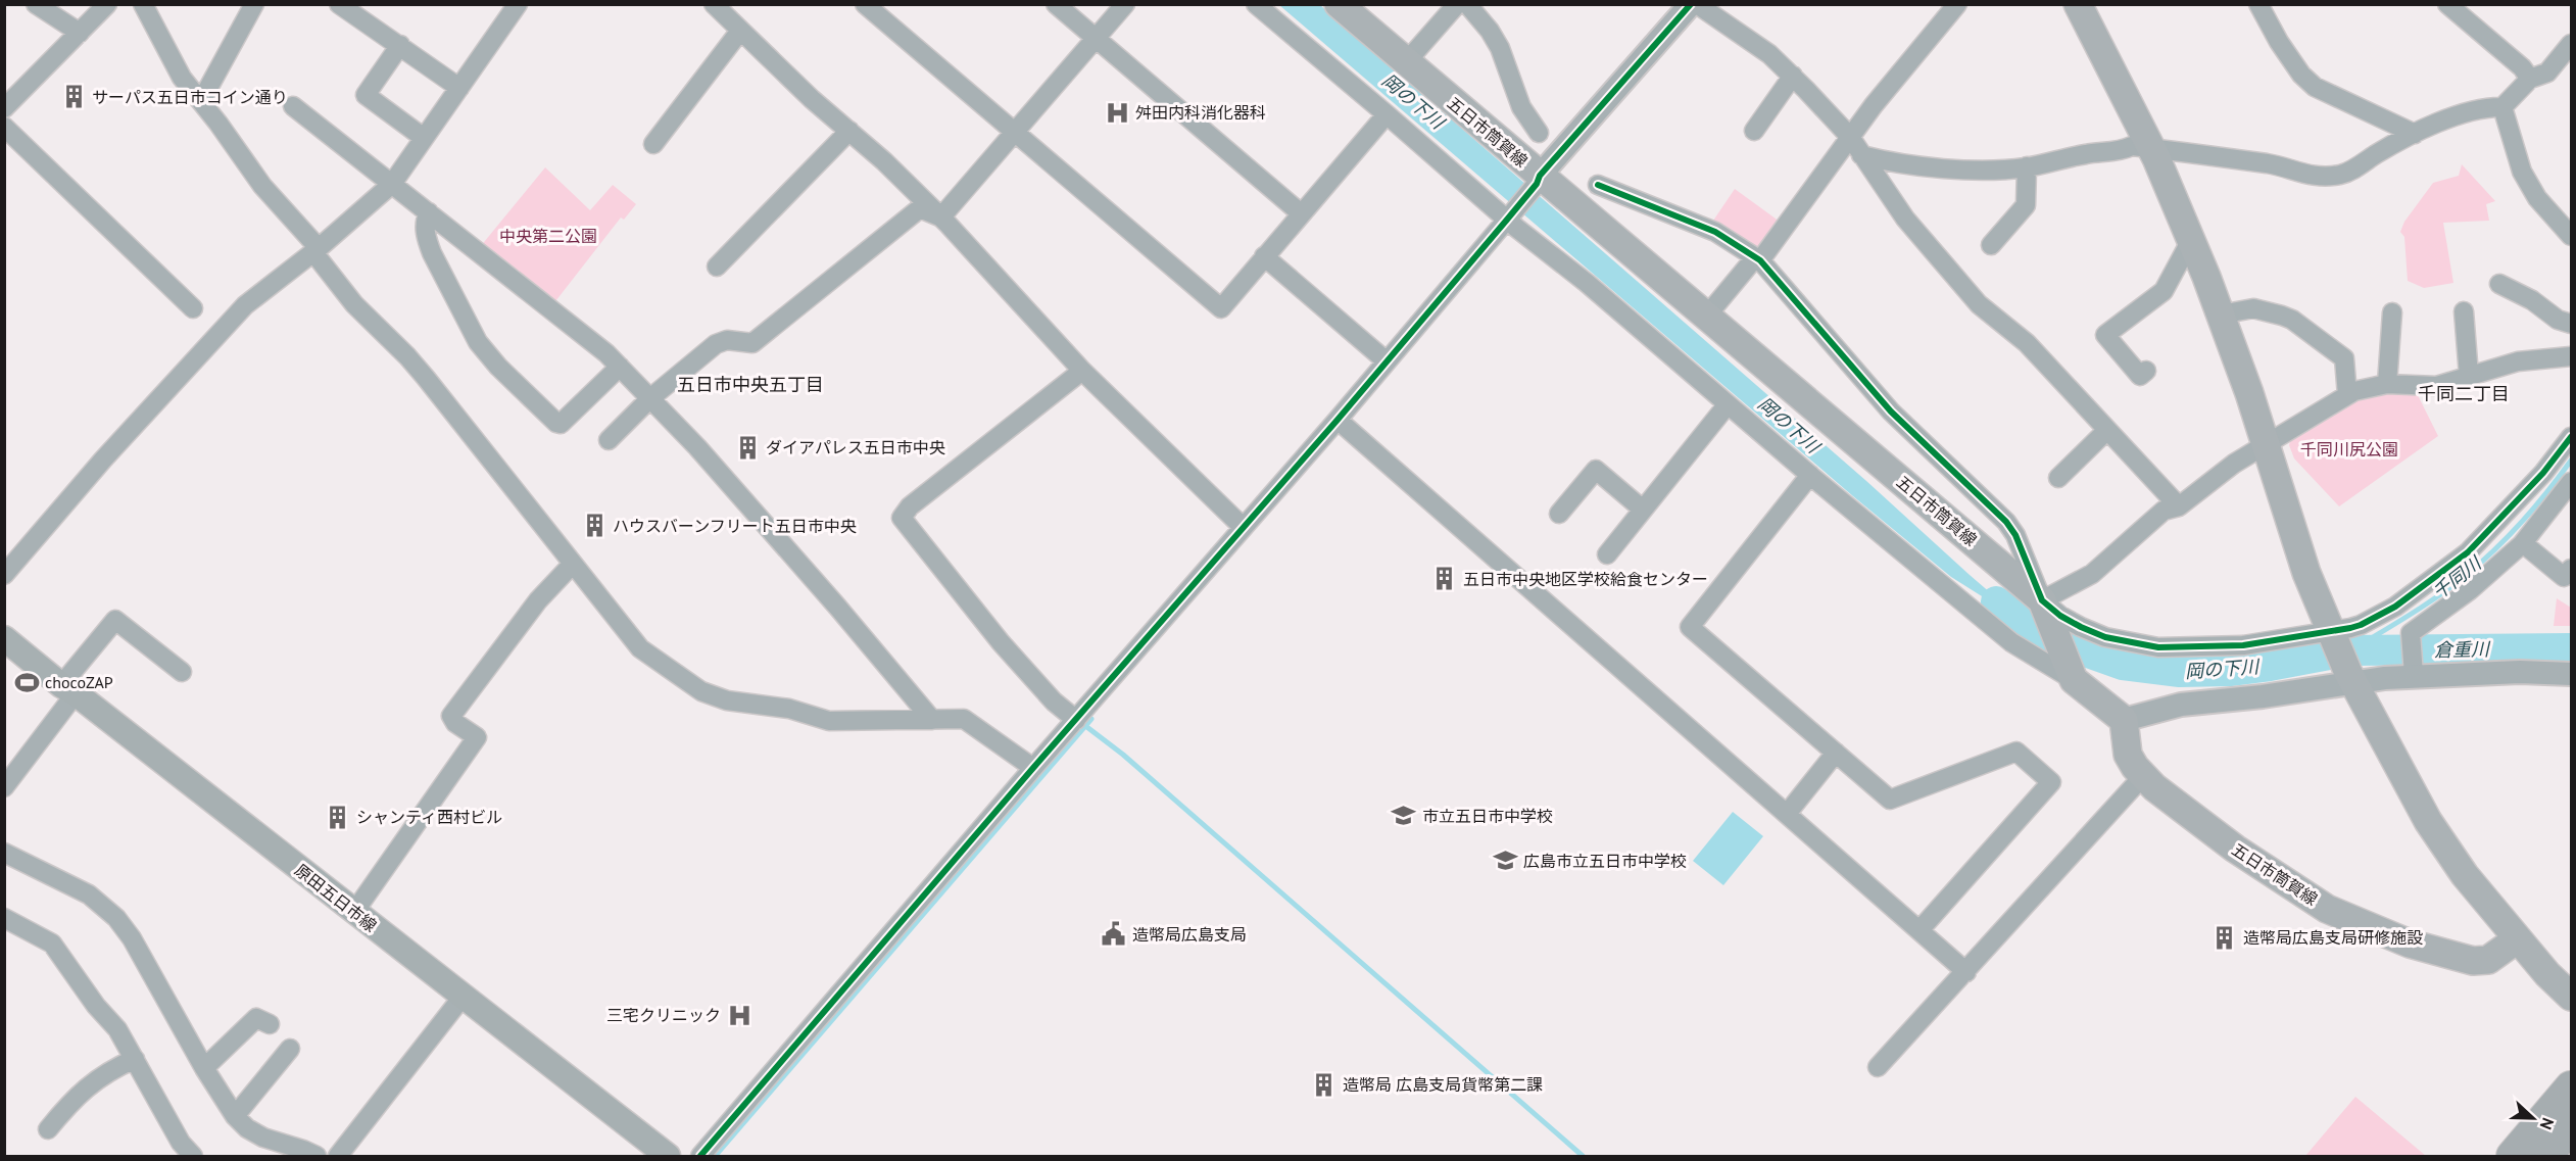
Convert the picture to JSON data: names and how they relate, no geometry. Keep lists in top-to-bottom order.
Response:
{
  "streets": {
    "main road": ["五日市筒賀線", "原田五日市線"]
  },
  "districts": ["五日市中央五丁目", "千同二丁目"],
  "water": ["岡の下川", "千同川", "倉重川"],
  "parks": ["中央第二公園", "千同川尻公園"],
  "places": {
    "building": [
      "サーパス五日市コイン通り",
      "ダイアパレス五日市中央",
      "ハウスバーンフリート五日市中央",
      "五日市中央地区学校給食センター",
      "シャンティ西村ビル",
      "造幣局広島支局研修施設",
      "造幣局 広島支局貨幣第二課"
    ],
    "hospital": ["舛田内科消化器科", "三宅クリニック"],
    "sports": ["chocoZAP"],
    "school or university": ["市立五日市中学校", "広島市立五日市中学校"],
    "public building": ["造幣局広島支局"]
  },
  "north": "right"
}
